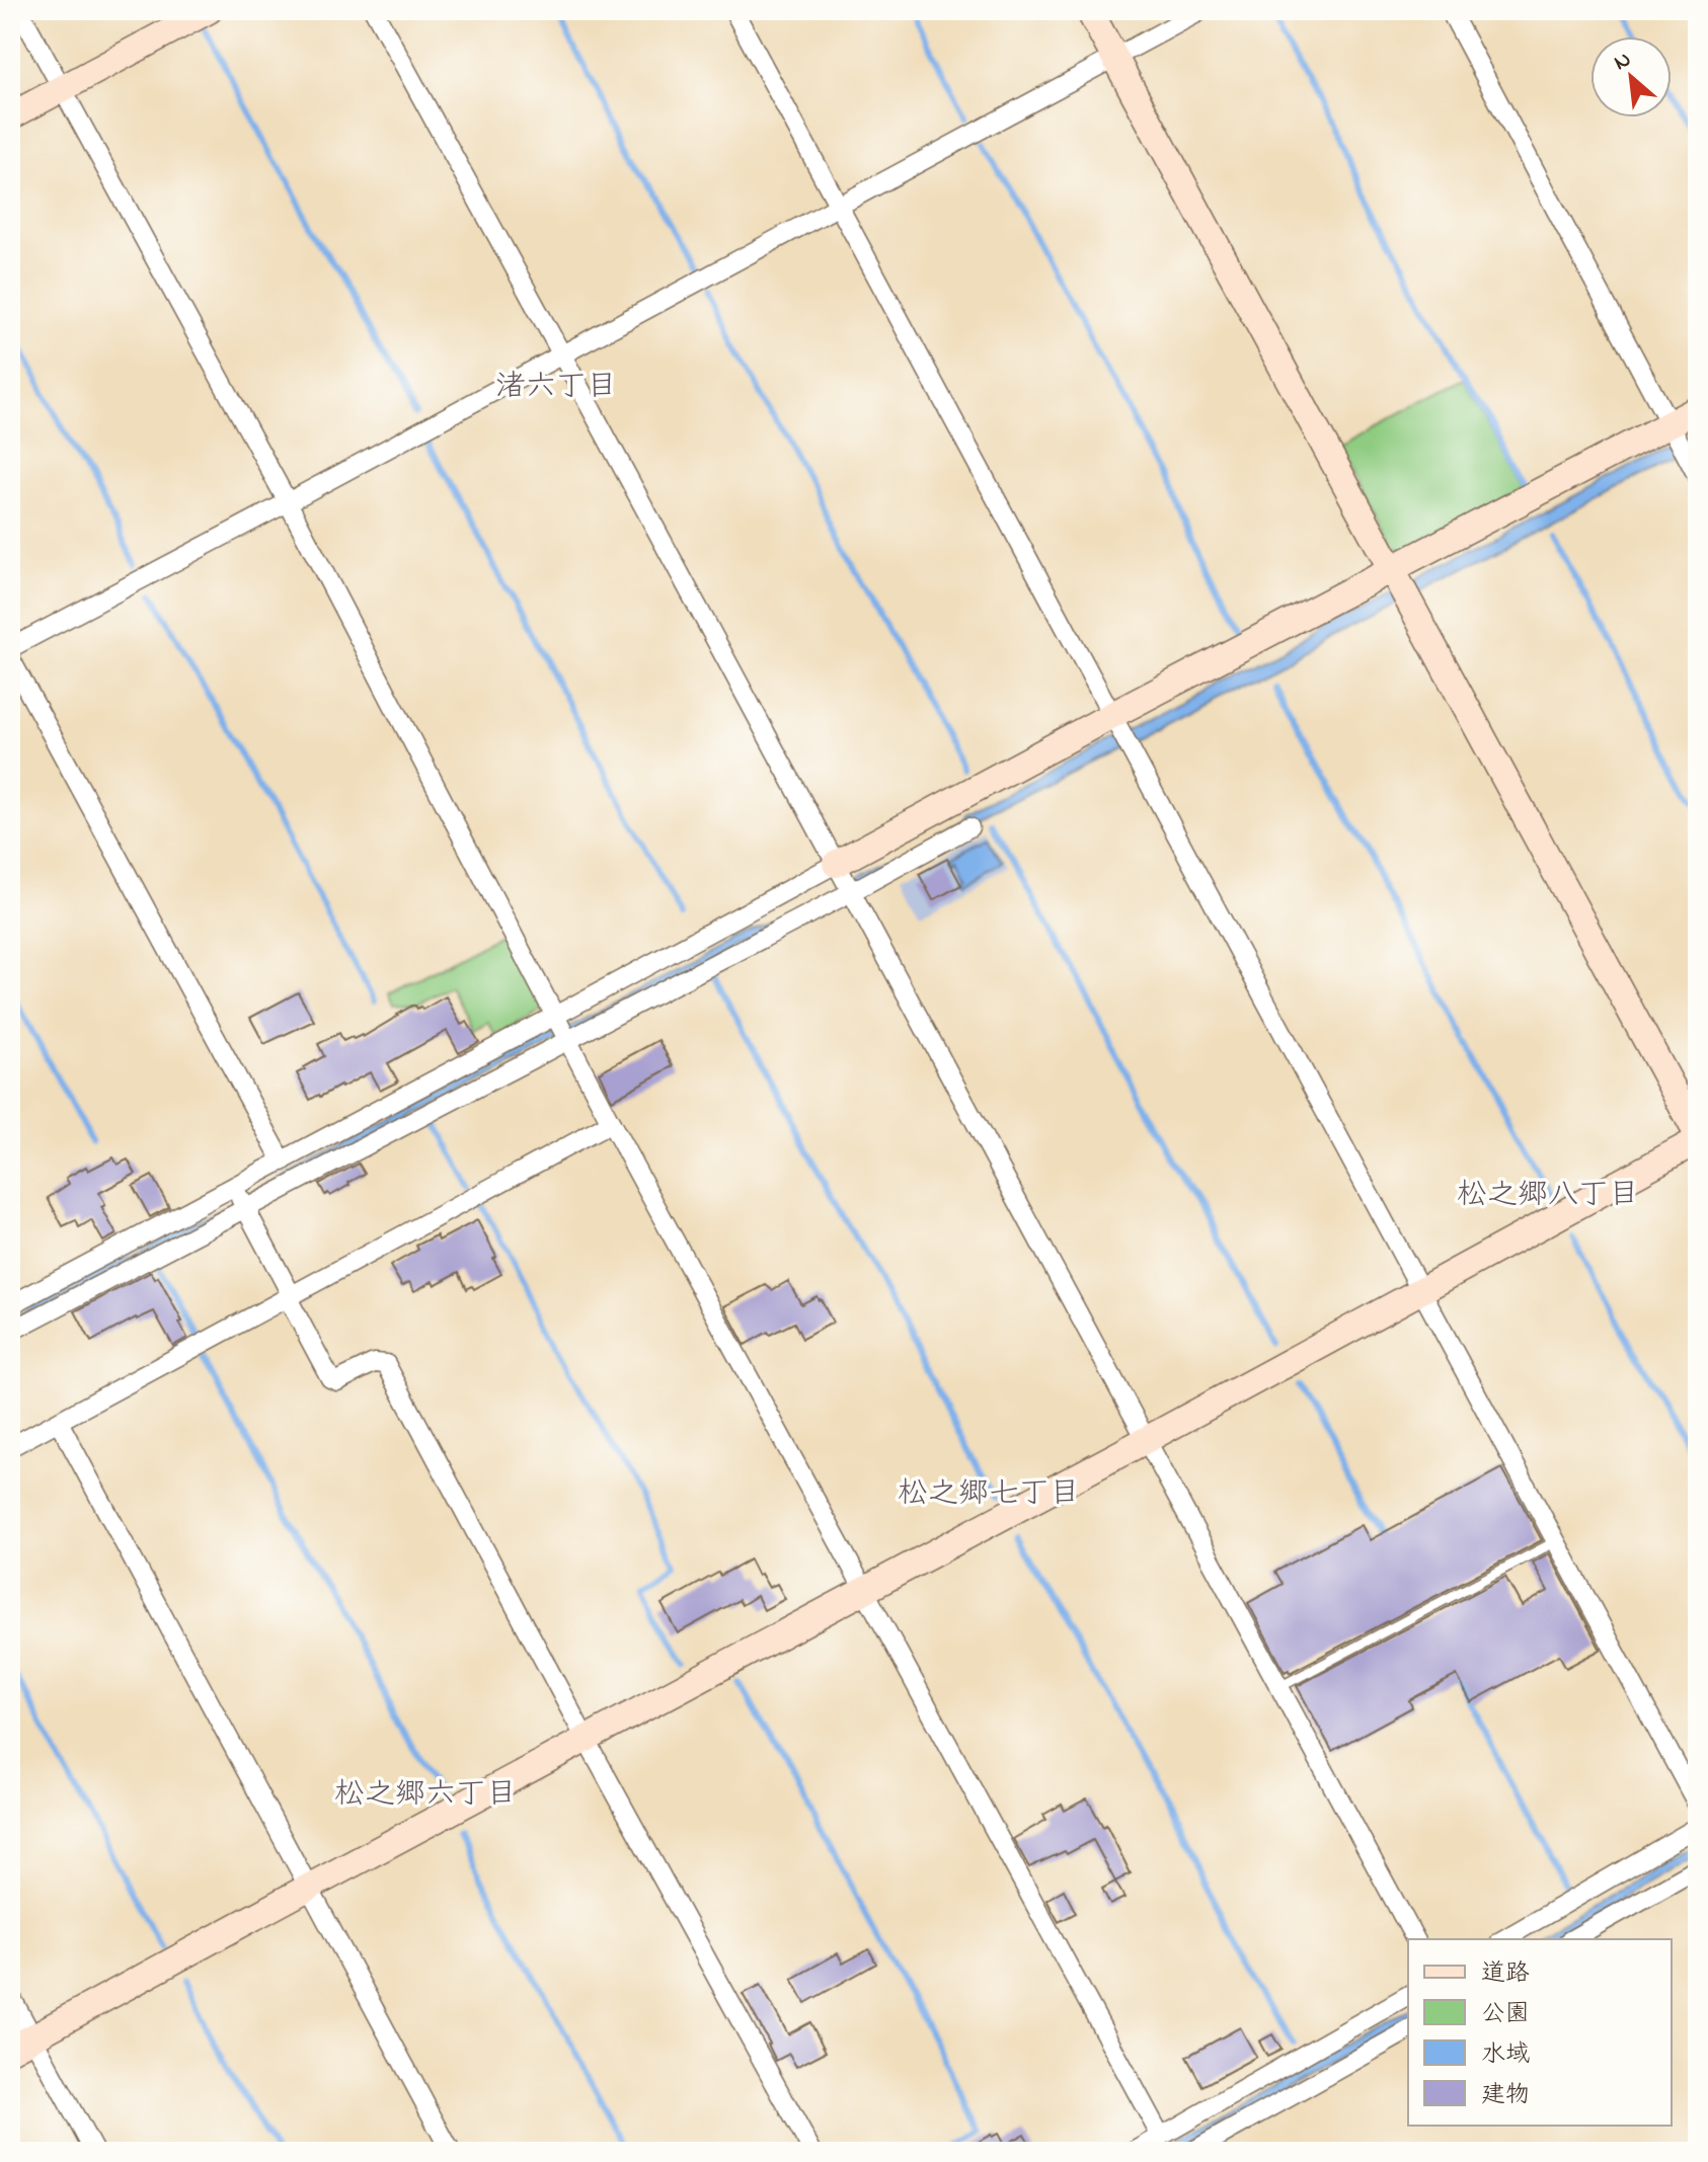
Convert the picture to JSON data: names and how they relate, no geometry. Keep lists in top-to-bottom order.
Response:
{
  "districts": [
    "渚六丁目",
    "松之郷八丁目",
    "松之郷七丁目",
    "松之郷六丁目"
  ],
  "legend": [
    "道路",
    "公園",
    "水域",
    "建物"
  ],
  "north": "top left"
}
